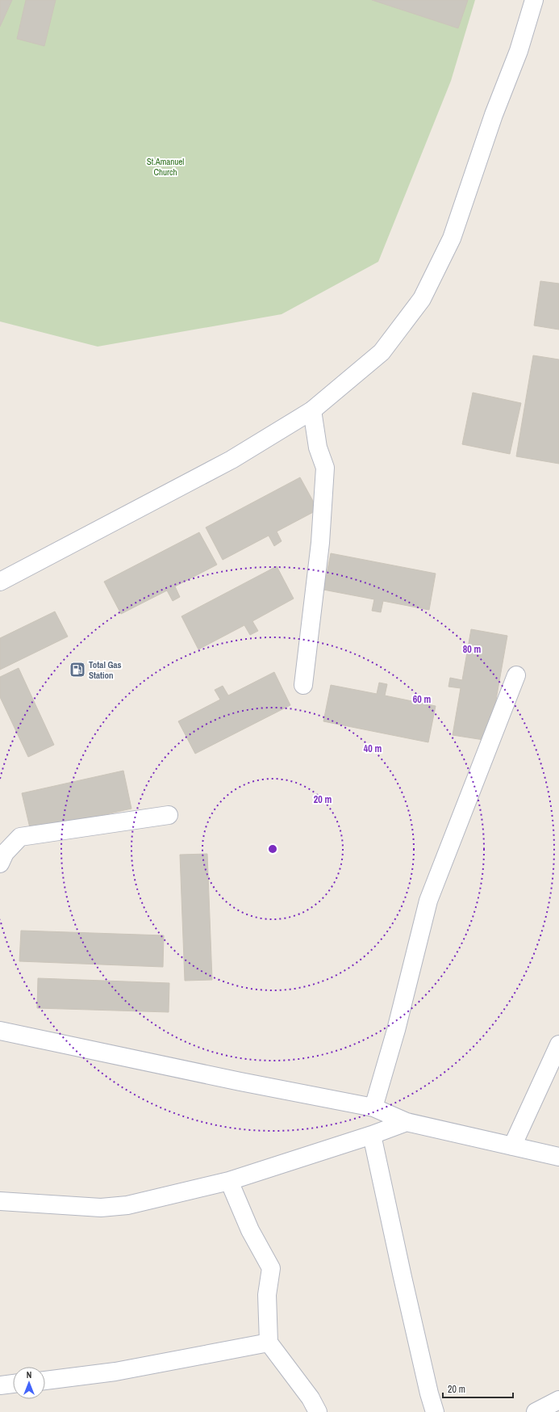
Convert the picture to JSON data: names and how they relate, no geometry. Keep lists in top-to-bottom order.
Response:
{
  "parks": ["St.Amanuel Church"],
  "places": {
    "fuel station": ["Total Gas Station"]
  },
  "scale_bar": "20 m",
  "north": "top",
  "rings": [
    "80 m",
    "60 m",
    "40 m",
    "20 m"
  ]
}
